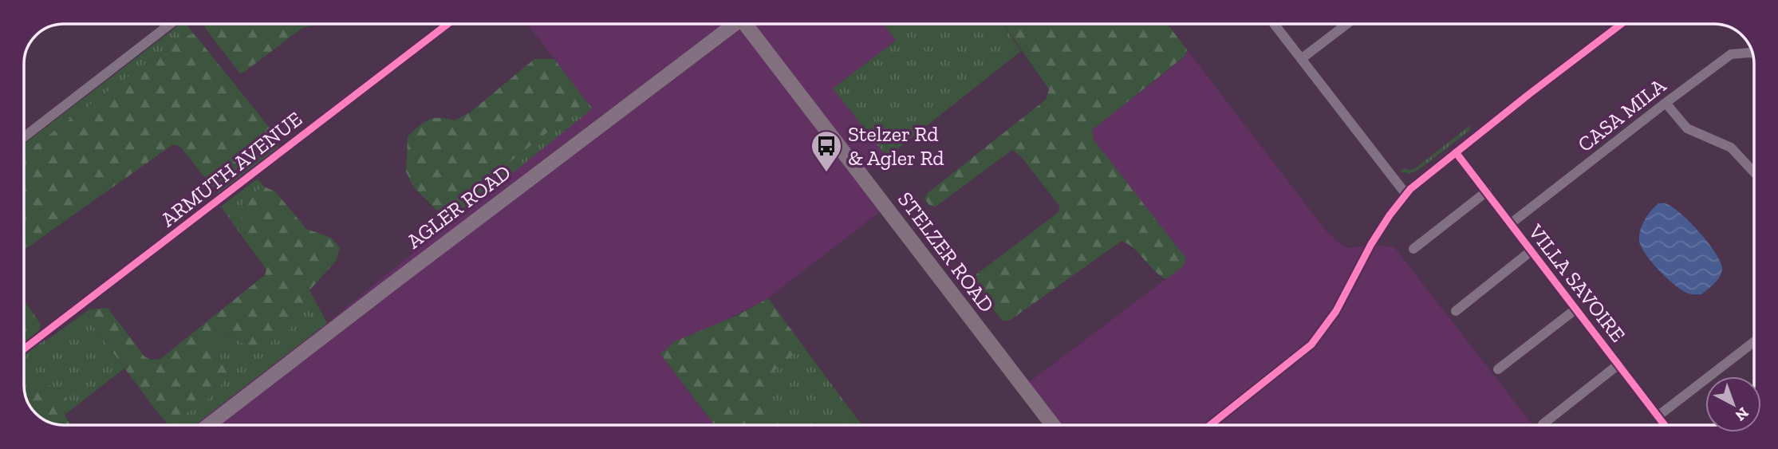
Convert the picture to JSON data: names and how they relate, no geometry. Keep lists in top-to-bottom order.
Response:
{
  "streets": {
    "main road": ["AGLER ROAD", "STELZER ROAD"],
    "street": ["CASA MILA", "ARMUTH AVENUE", "VILLA SAVOIRE"]
  },
  "crossings": [
    ["CASA MILA", "VILLA SAVOIRE"]
  ],
  "places": {
    "bus stop": ["Stelzer Rd & Agler Rd"]
  },
  "north": "bottom right"
}
